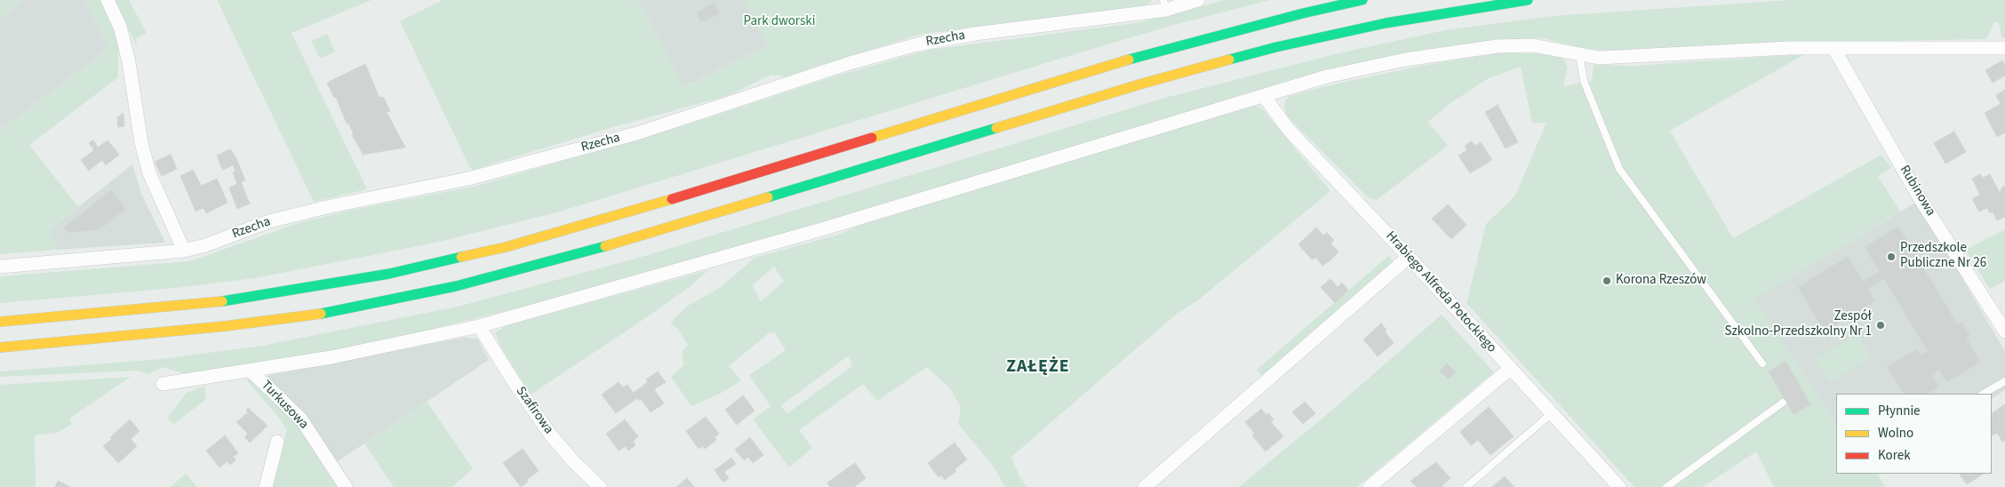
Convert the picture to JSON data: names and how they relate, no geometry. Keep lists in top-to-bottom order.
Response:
{
  "streets": {
    "street": [
      "Rzecha",
      "Rubinowa",
      "Hrabiego Alfreda Potockiego",
      "Turkusowa",
      "Szafirowa"
    ]
  },
  "districts": ["ZAŁĘŻE"],
  "parks": ["Park dworski"],
  "places": ["Przedszkole Publiczne Nr 26", "Korona Rzeszów", "Zespół Szkolno-Przedszkolny Nr 1"],
  "legend": ["Płynnie", "Wolno", "Korek"]
}
